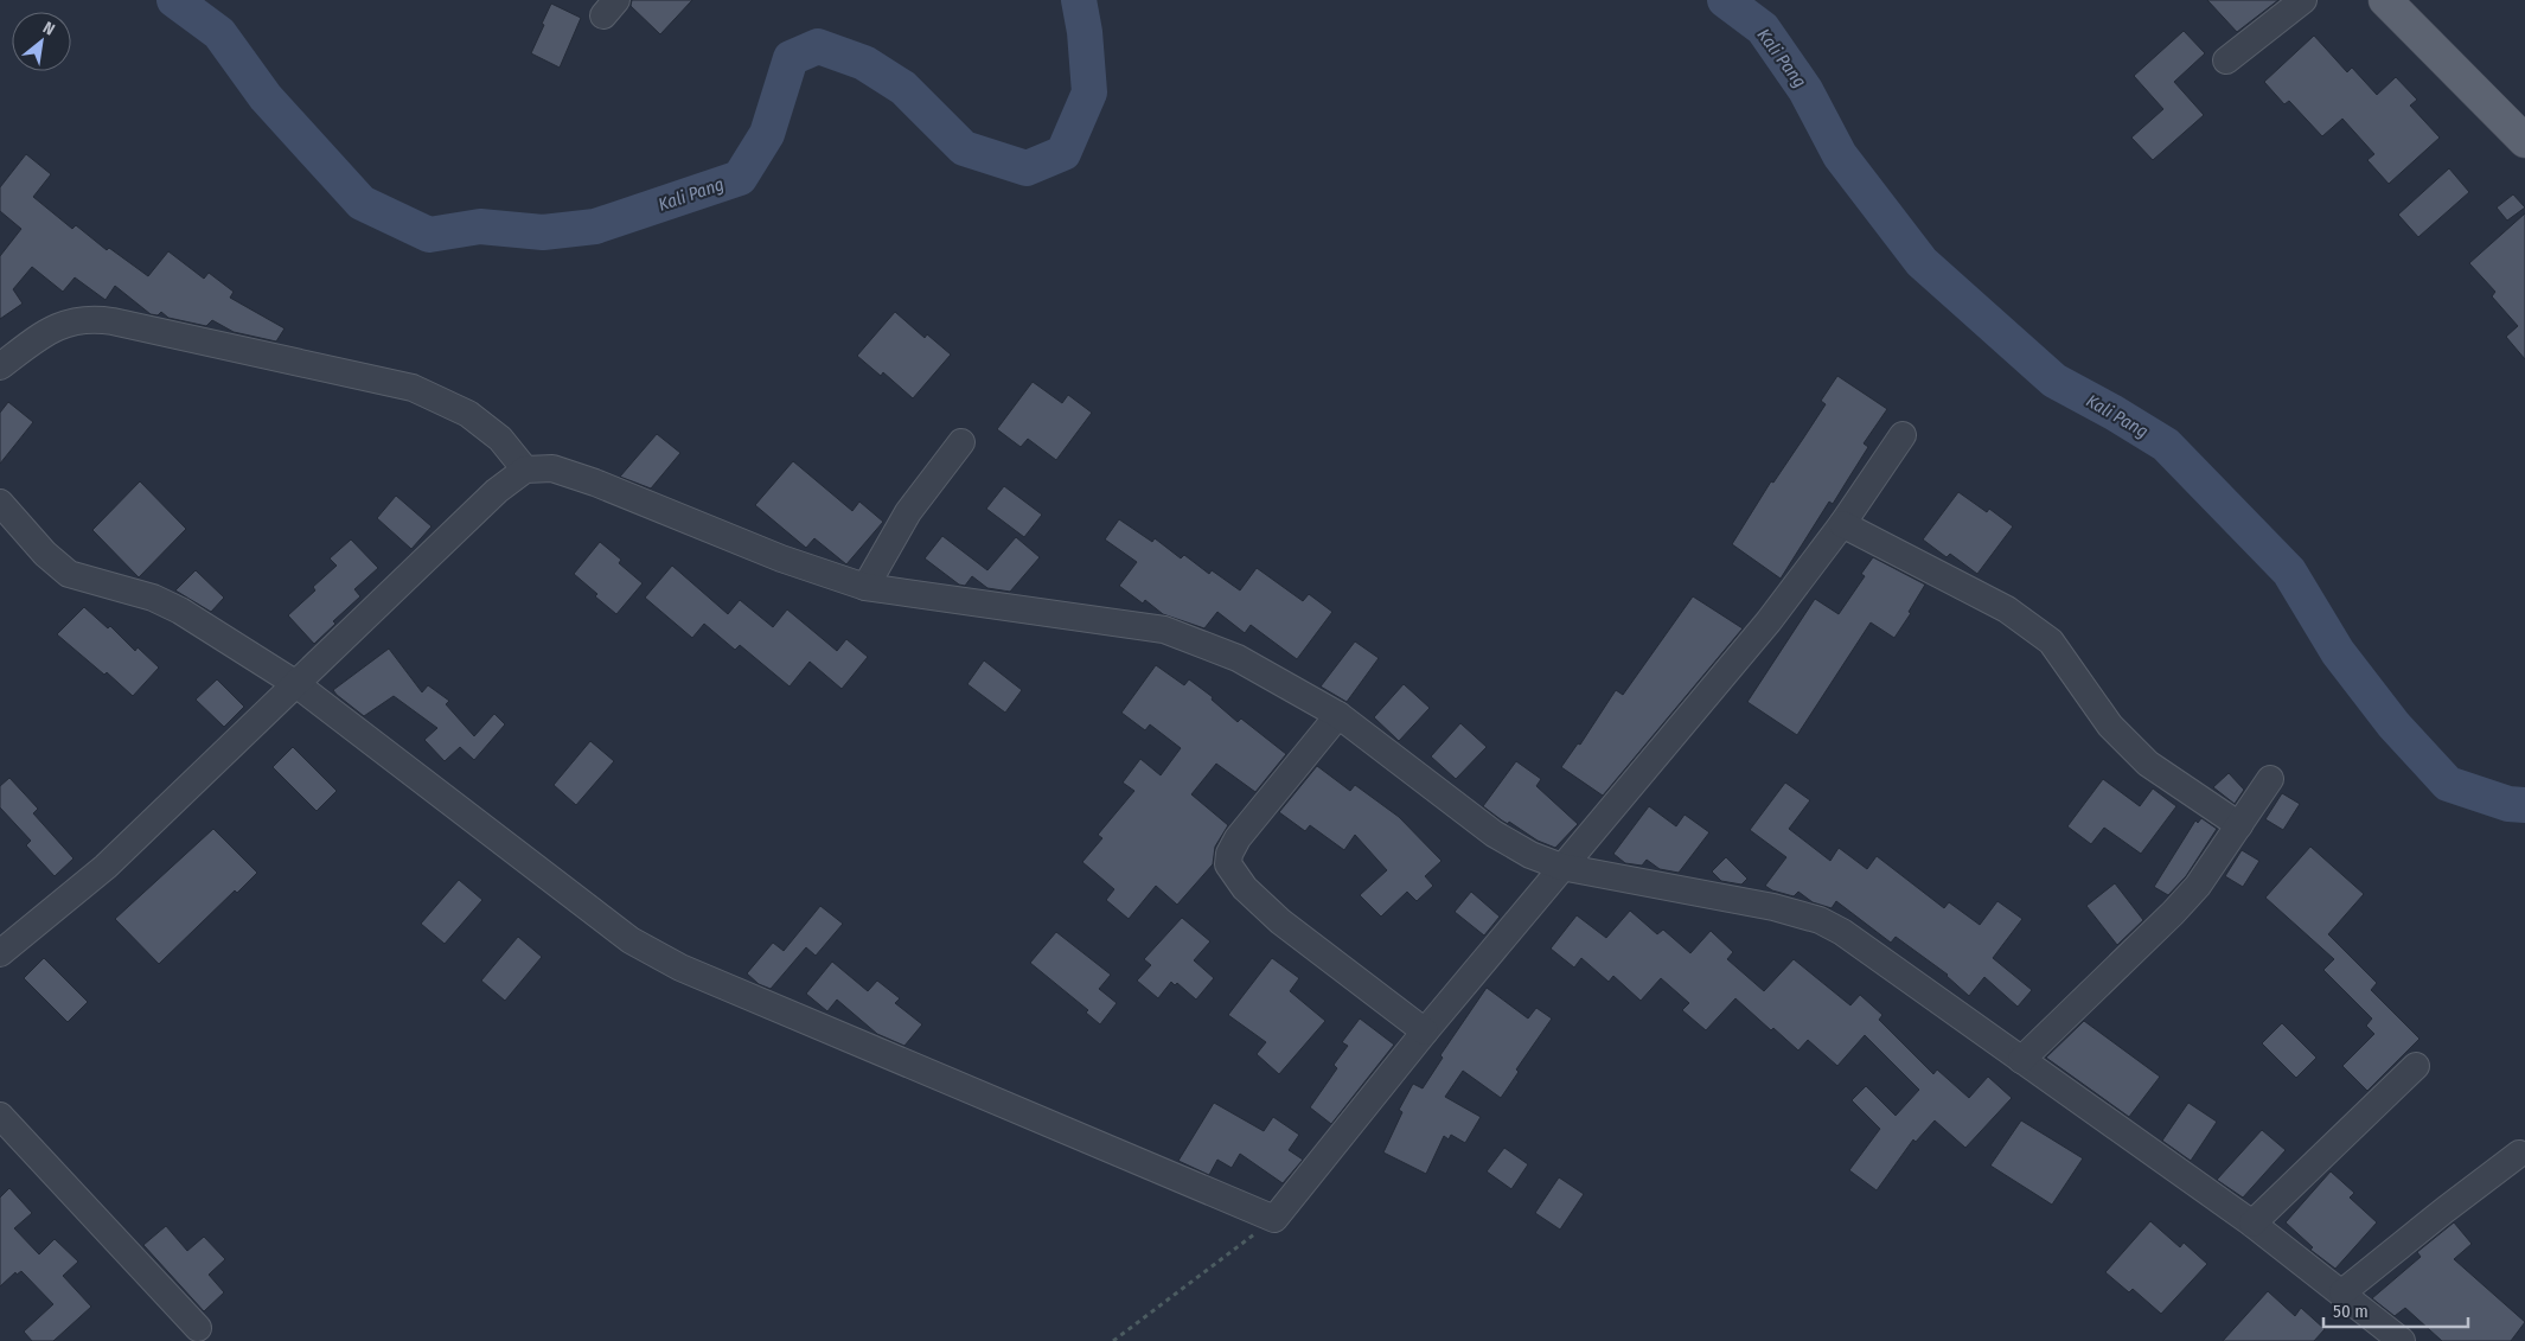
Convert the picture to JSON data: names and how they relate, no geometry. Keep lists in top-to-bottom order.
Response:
{
  "water": ["Kali Pang"],
  "scale_bar": "50 m",
  "north": "top right"
}
